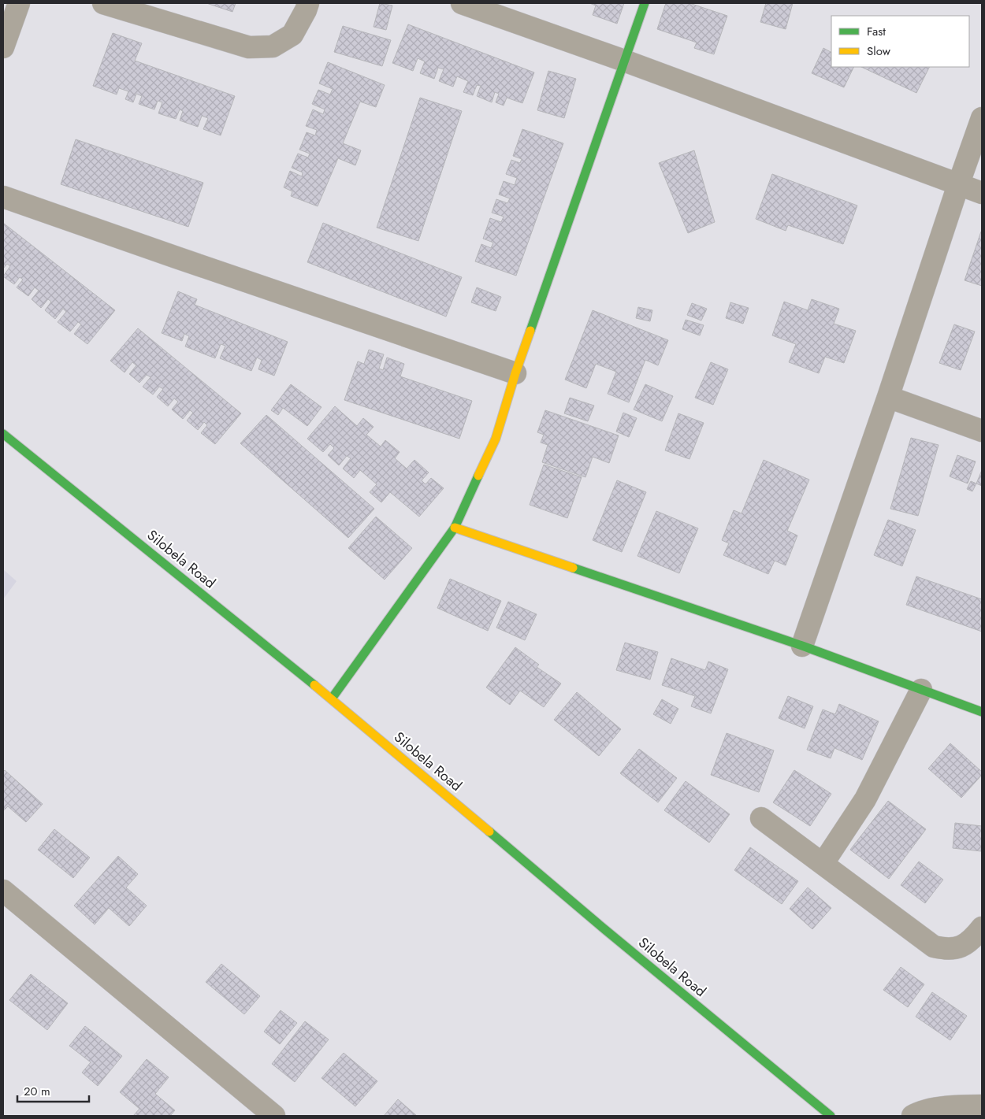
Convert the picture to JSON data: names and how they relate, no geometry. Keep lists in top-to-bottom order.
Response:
{
  "streets": {
    "street": ["Silobela Road"]
  },
  "legend": ["Fast", "Slow"],
  "scale_bar": "20 m"
}
